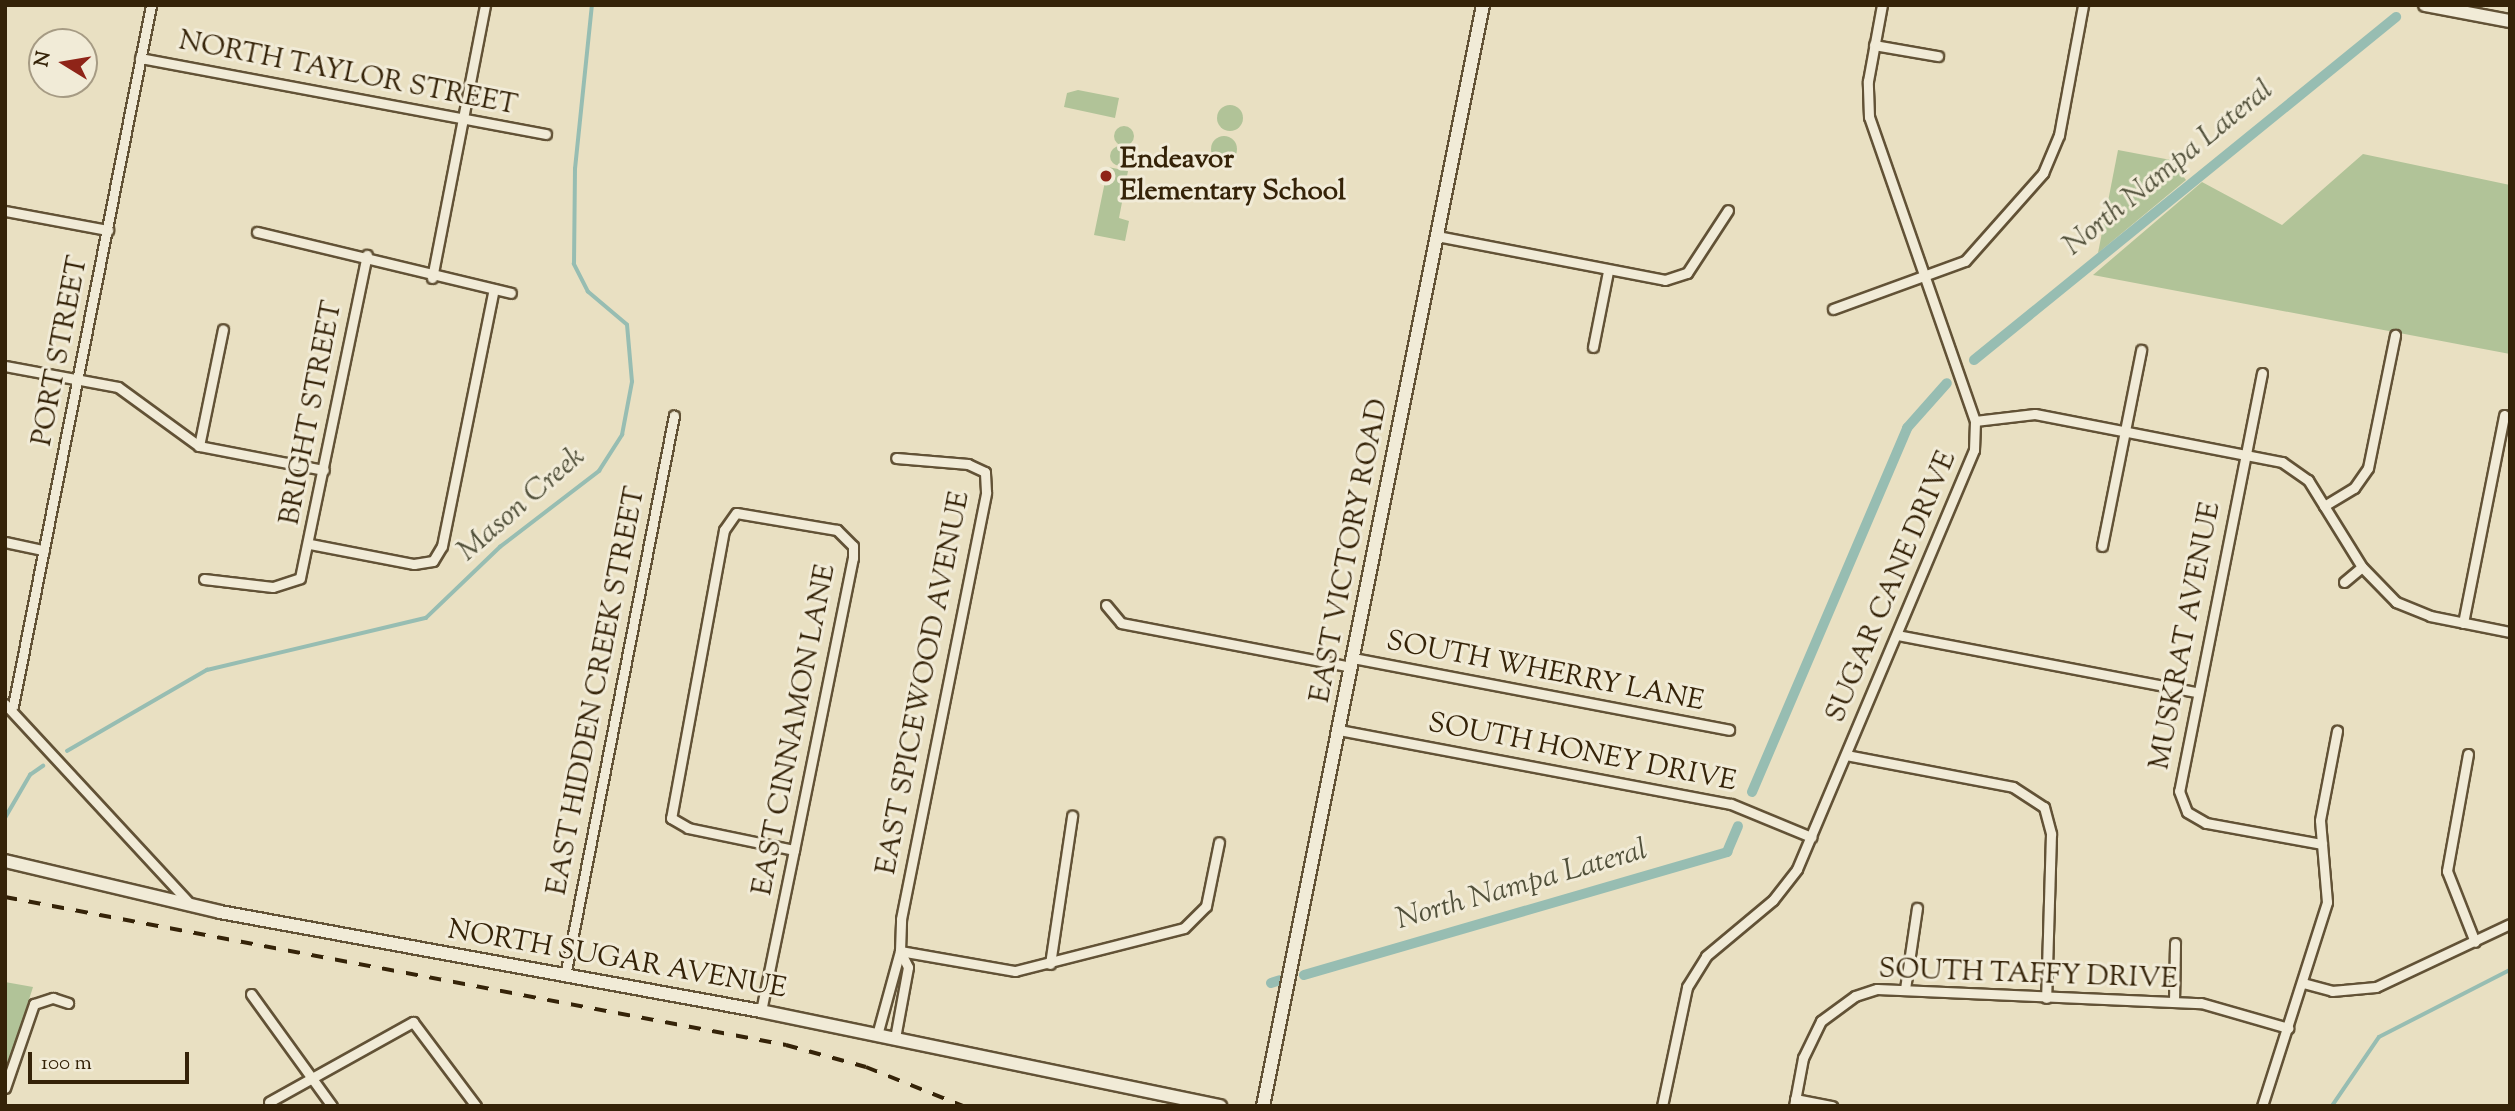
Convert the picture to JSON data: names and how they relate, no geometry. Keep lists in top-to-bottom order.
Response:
{
  "streets": {
    "street": [
      "NORTH TAYLOR STREET",
      "PORT STREET",
      "BRIGHT STREET",
      "EAST VICTORY ROAD",
      "SUGAR CANE DRIVE",
      "MUSKRAT AVENUE",
      "SOUTH WHERRY LANE",
      "EAST SPICEWOOD AVENUE",
      "EAST HIDDEN CREEK STREET",
      "EAST CINNAMON LANE",
      "SOUTH HONEY DRIVE",
      "NORTH SUGAR AVENUE",
      "SOUTH TAFFY DRIVE"
    ]
  },
  "crossings": [
    ["NORTH TAYLOR STREET", "PORT STREET"],
    ["EAST VICTORY ROAD", "SOUTH WHERRY LANE"],
    ["EAST VICTORY ROAD", "SOUTH HONEY DRIVE"],
    ["SUGAR CANE DRIVE", "SOUTH HONEY DRIVE"],
    ["EAST SPICEWOOD AVENUE", "NORTH SUGAR AVENUE"],
    ["EAST HIDDEN CREEK STREET", "NORTH SUGAR AVENUE"],
    ["EAST CINNAMON LANE", "NORTH SUGAR AVENUE"]
  ],
  "water": ["North Nampa Lateral", "Mason Creek"],
  "places": ["Endeavor Elementary School"],
  "scale_bar": "100 m",
  "north": "left"
}
